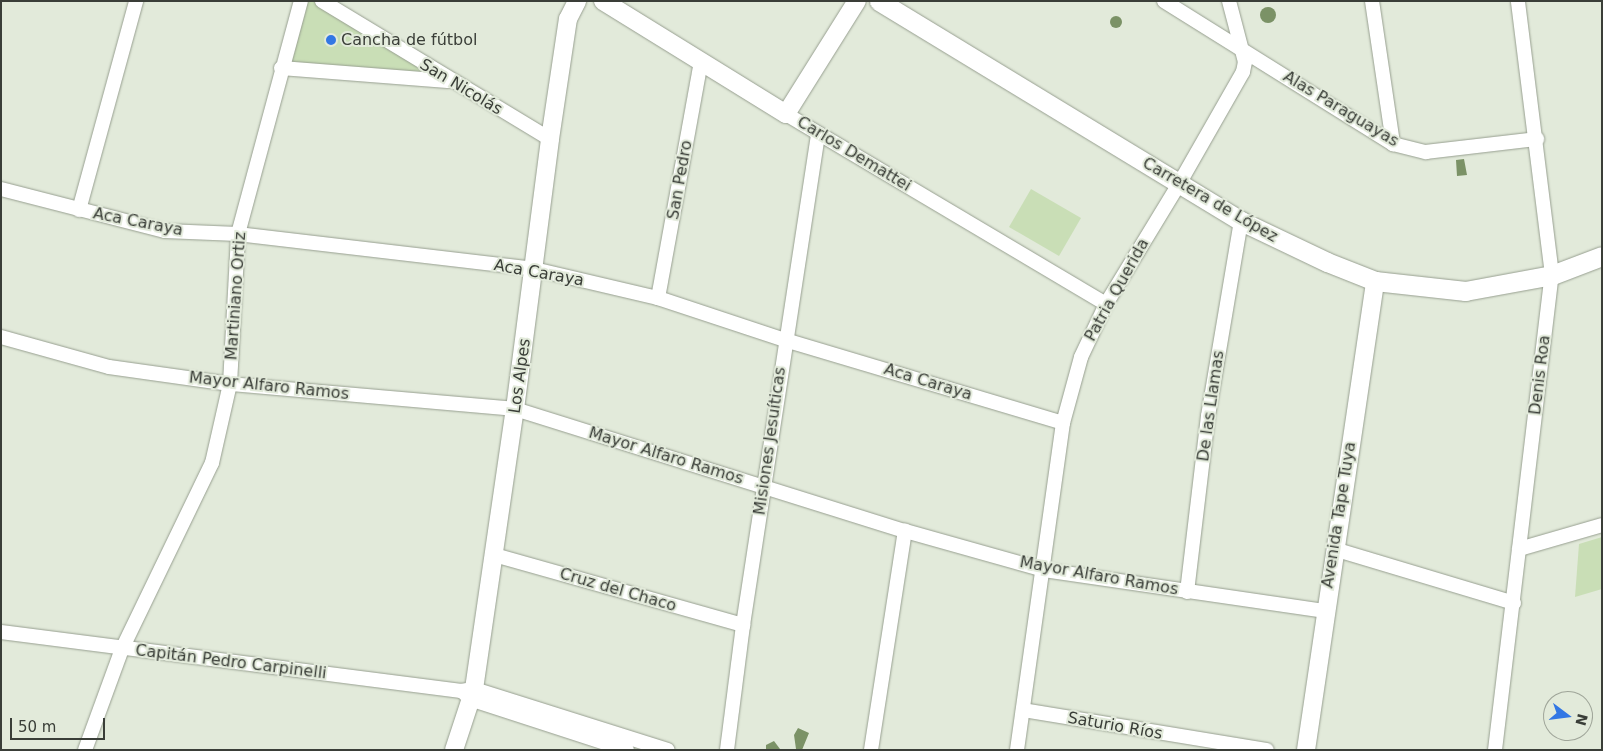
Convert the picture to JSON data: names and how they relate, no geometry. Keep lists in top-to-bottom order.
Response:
{
  "streets": {
    "main road": ["Carretera de López"],
    "street": [
      "San Nicolás",
      "Alas Paraguayas",
      "Carlos Demattei",
      "San Pedro",
      "Aca Caraya",
      "Patria Querida",
      "Martiniano Ortiz",
      "Denis Roa",
      "Los Alpes",
      "Mayor Alfaro Ramos",
      "De las Llamas",
      "Misiones Jesuíticas",
      "Avenida Tape Tuya",
      "Cruz del Chaco",
      "Capitán Pedro Carpinelli",
      "Saturio Ríos"
    ]
  },
  "crossings": [
    ["San Nicolás", "Los Alpes"],
    ["Alas Paraguayas", "Patria Querida"],
    ["Alas Paraguayas", "Denis Roa"],
    ["Carlos Demattei", "San Pedro"],
    ["Carlos Demattei", "Patria Querida"],
    ["Carlos Demattei", "Misiones Jesuíticas"],
    ["San Pedro", "Aca Caraya"],
    ["Carretera de López", "Patria Querida"],
    ["Carretera de López", "Denis Roa"],
    ["Carretera de López", "De las Llamas"],
    ["Carretera de López", "Avenida Tape Tuya"],
    ["Aca Caraya", "Patria Querida"],
    ["Aca Caraya", "Martiniano Ortiz"],
    ["Aca Caraya", "Los Alpes"],
    ["Aca Caraya", "Misiones Jesuíticas"],
    ["Patria Querida", "Mayor Alfaro Ramos"],
    ["Patria Querida", "Saturio Ríos"],
    ["Martiniano Ortiz", "Mayor Alfaro Ramos"],
    ["Martiniano Ortiz", "Capitán Pedro Carpinelli"],
    ["Los Alpes", "Mayor Alfaro Ramos"],
    ["Los Alpes", "Cruz del Chaco"],
    ["Los Alpes", "Capitán Pedro Carpinelli"],
    ["Mayor Alfaro Ramos", "De las Llamas"],
    ["Mayor Alfaro Ramos", "Misiones Jesuíticas"],
    ["Mayor Alfaro Ramos", "Avenida Tape Tuya"],
    ["Misiones Jesuíticas", "Cruz del Chaco"]
  ],
  "places": ["Cancha de fútbol"],
  "scale_bar": "50 m",
  "north": "right"
}
